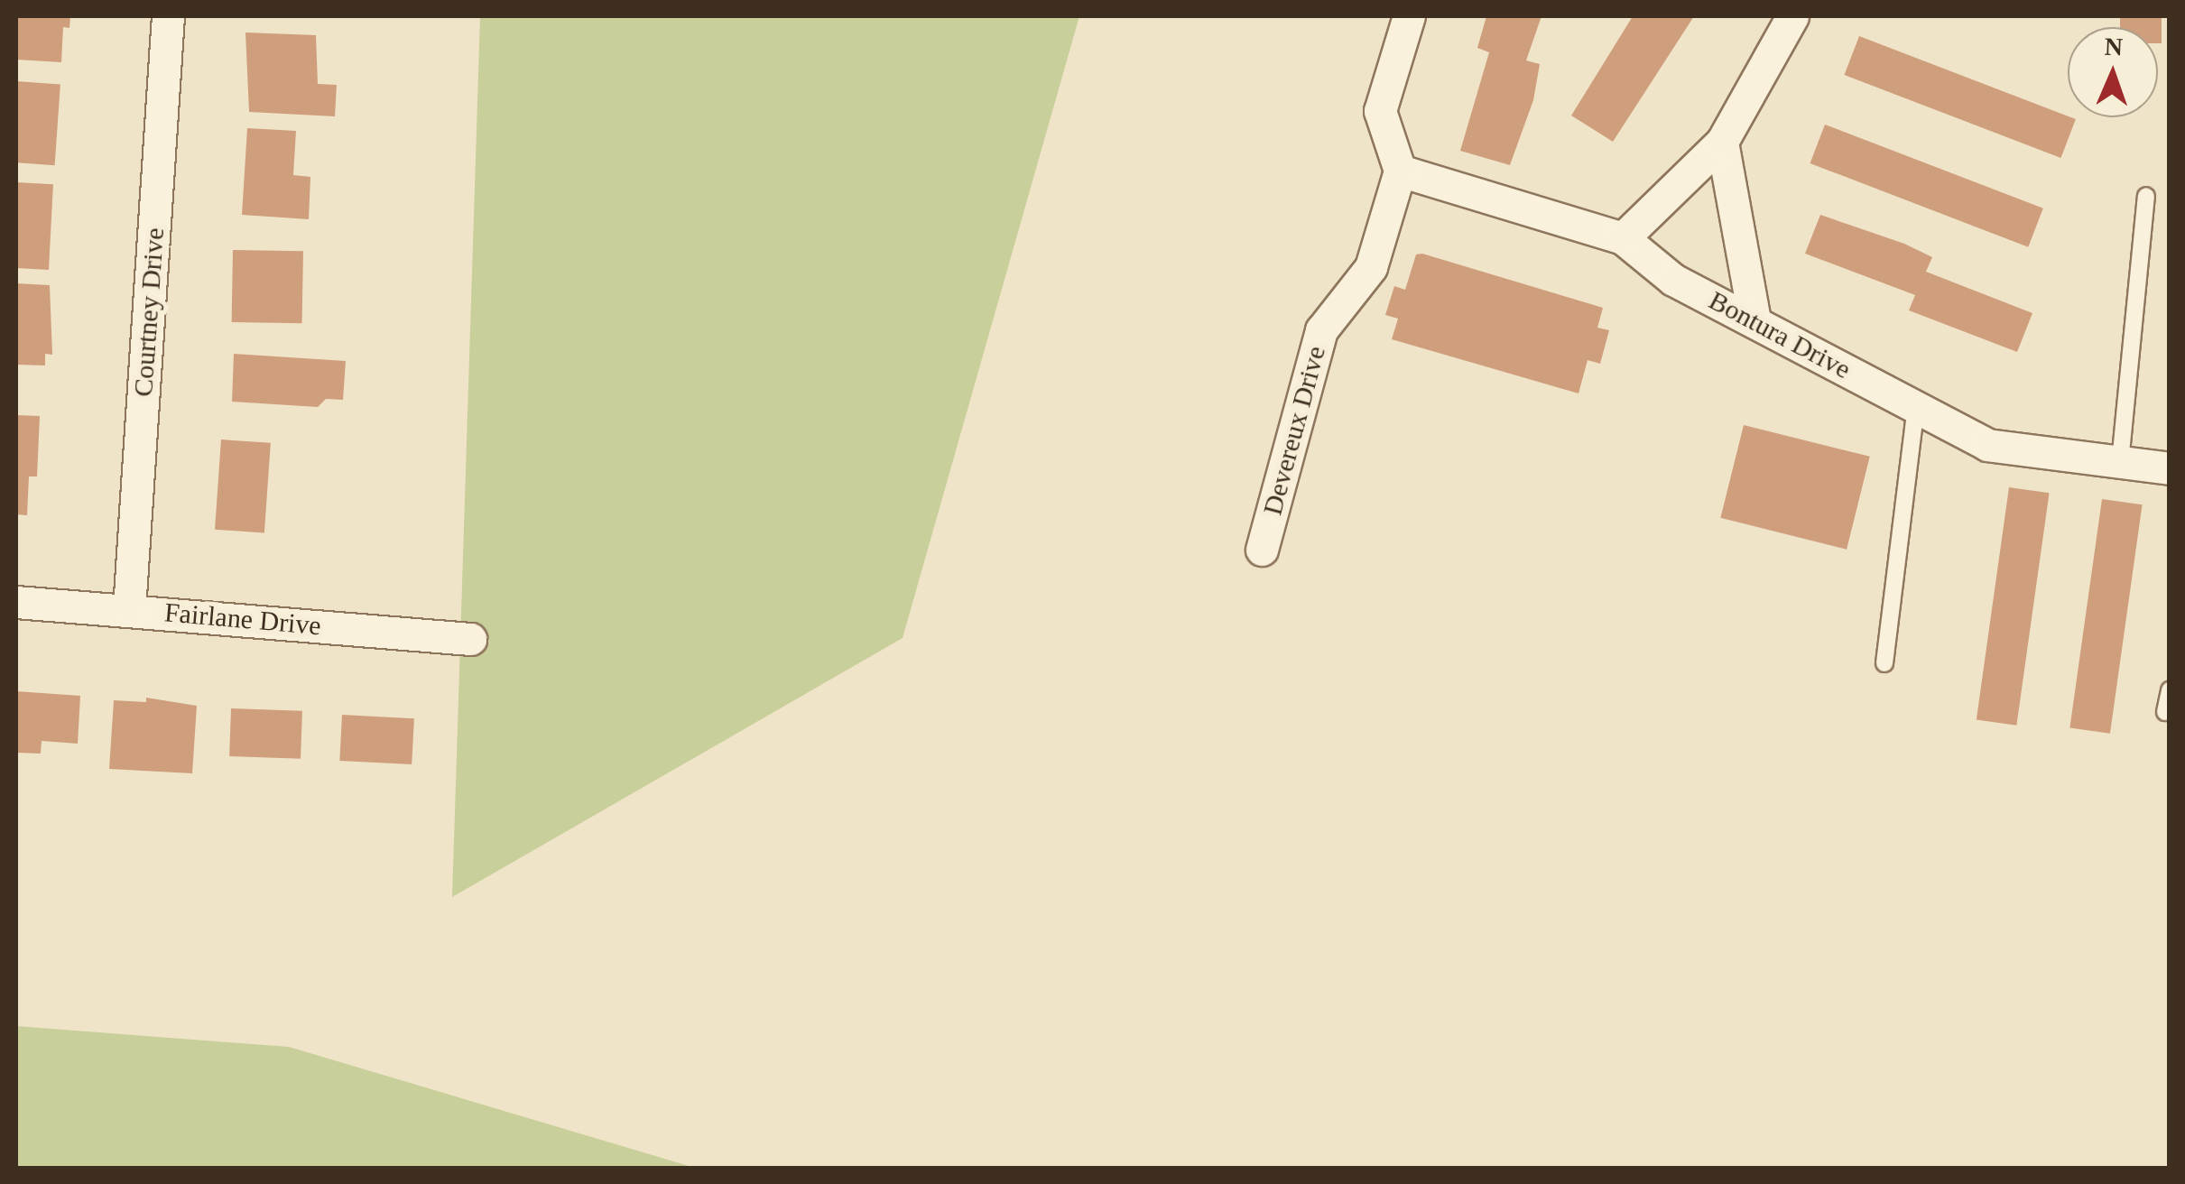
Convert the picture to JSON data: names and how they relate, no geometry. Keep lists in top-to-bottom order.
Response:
{
  "streets": {
    "street": [
      "Courtney Drive",
      "Bontura Drive",
      "Devereux Drive",
      "Fairlane Drive"
    ]
  },
  "crossings": [
    ["Courtney Drive", "Fairlane Drive"],
    ["Bontura Drive", "Devereux Drive"]
  ],
  "north": "top"
}
